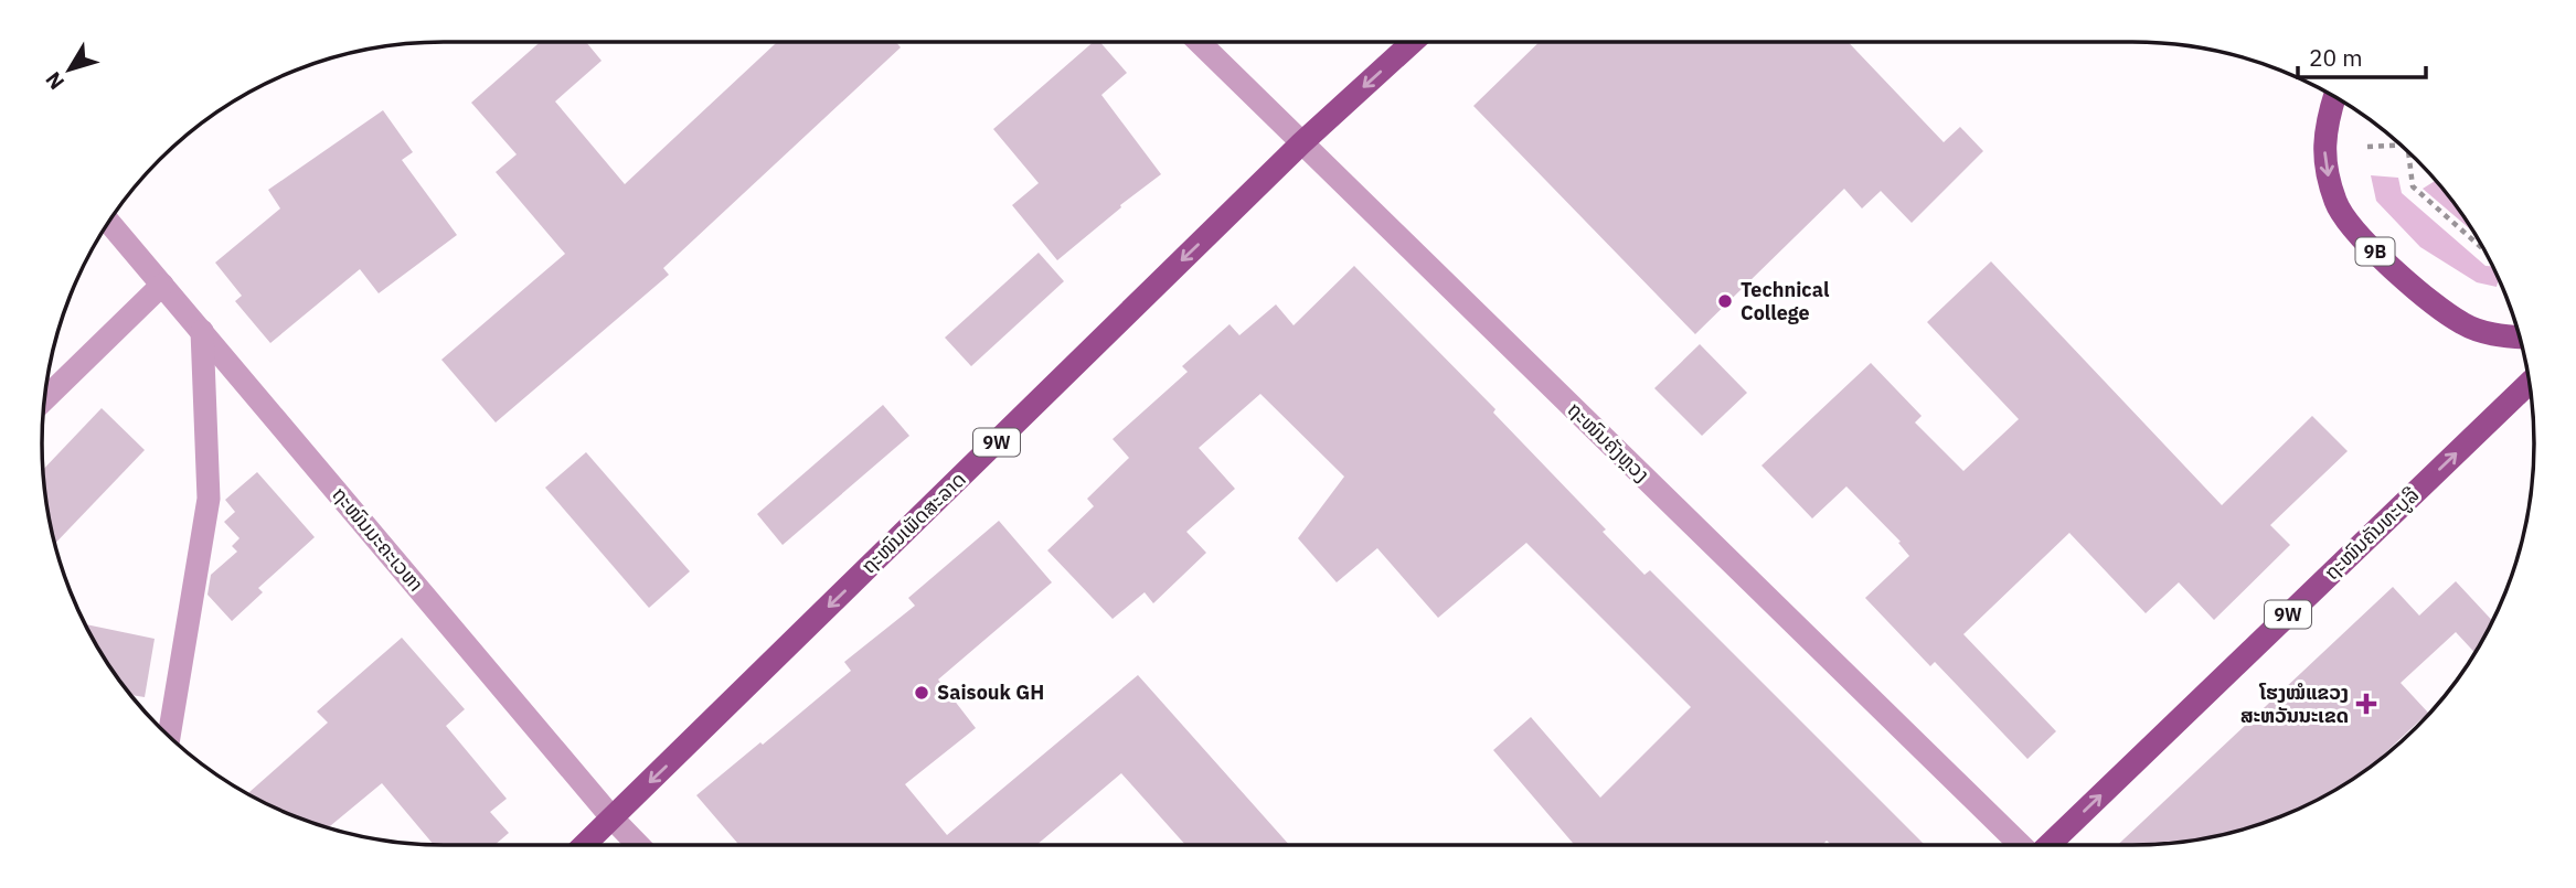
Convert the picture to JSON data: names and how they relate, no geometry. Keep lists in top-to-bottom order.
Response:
{
  "streets": {
    "main road": [
      "9B",
      "9W",
      "ຖະໜົນເພັດສະລາດ",
      "ຖະໜົນຄັນທະບູລີ"
    ],
    "street": ["ຖະໜົນຄັງຫຼວງ", "ຖະໜົນມະຄະເວຫາ"]
  },
  "crossings": [
    ["ຖະໜົນຄັງຫຼວງ", "ຖະໜົນເພັດສະລາດ"],
    ["ຖະໜົນເພັດສະລາດ", "ຖະໜົນມະຄະເວຫາ"]
  ],
  "one_way": ["ຖະໜົນເພັດສະລາດ", "ຖະໜົນຄັນທະບູລີ"],
  "places": {
    "other": ["Technical College", "Saisouk GH"],
    "health": ["ໂຮງໝໍແຂວງ ສະຫວັນນະເຂດ"]
  },
  "scale_bar": "20 m",
  "north": "bottom left"
}
